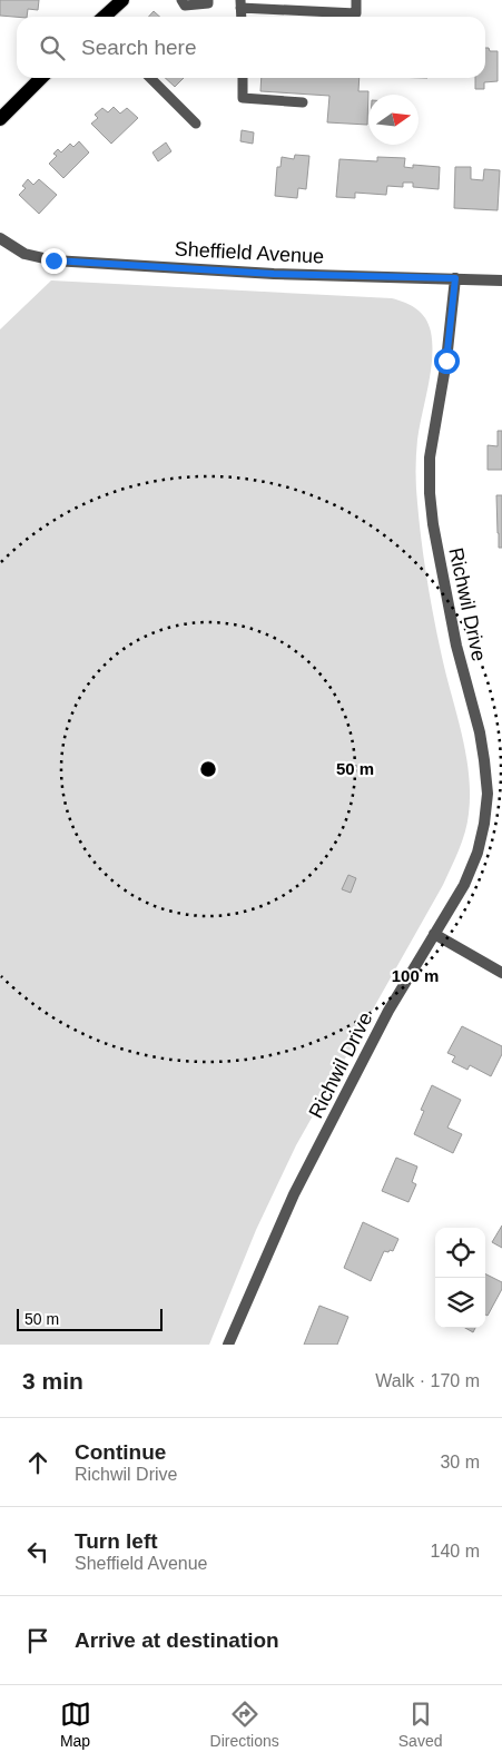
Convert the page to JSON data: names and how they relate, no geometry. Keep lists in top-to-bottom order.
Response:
{
  "streets": {
    "street": ["Sheffield Avenue", "Richwil Drive"]
  },
  "crossings": [
    ["Sheffield Avenue", "Richwil Drive"]
  ],
  "scale_bar": "50 m",
  "north": "right",
  "page": {
    "search": "Search here",
    "scale": "50 m",
    "heading": ["3 min", "Walk · 170 m"],
    "list": [
      ["Continue", "Richwil Drive", "30 m"],
      ["Turn left", "Sheffield Avenue", "140 m"],
      "Arrive at destination"
    ],
    "nav": ["Map", "Directions", "Saved"]
  },
  "rings": ["50 m", "100 m"]
}
